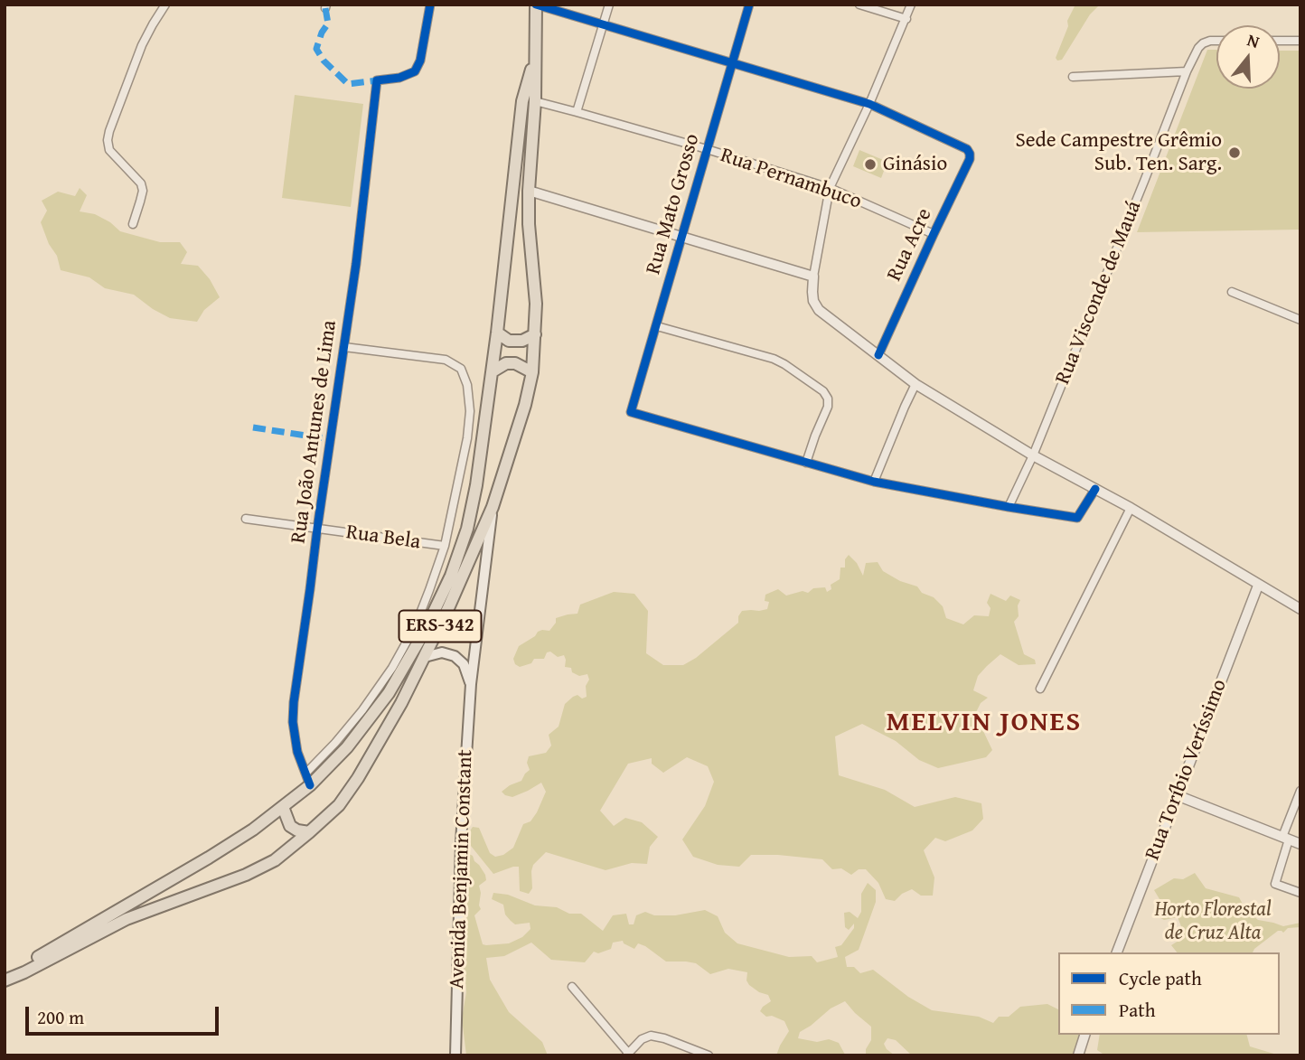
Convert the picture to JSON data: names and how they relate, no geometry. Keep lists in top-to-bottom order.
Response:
{
  "streets": {
    "main road": ["ERS-342", "Avenida Benjamin Constant"],
    "street": [
      "Rua Pernambuco",
      "Rua Mato Grosso",
      "Rua Acre",
      "Rua Visconde de Mauá",
      "Rua João Antunes de Lima",
      "Rua Bela",
      "Rua Toríbio Veríssimo"
    ]
  },
  "crossings": [
    ["Rua Pernambuco", "Rua Mato Grosso"],
    ["Rua Pernambuco", "Rua Acre"],
    ["Rua Pernambuco", "ERS-342"],
    ["Rua João Antunes de Lima", "Rua Bela"],
    ["Rua João Antunes de Lima", "ERS-342"],
    ["ERS-342", "Avenida Benjamin Constant"]
  ],
  "districts": ["MELVIN JONES"],
  "parks": ["Horto Florestal de Cruz Alta"],
  "places": ["Sede Campestre Grêmio Sub. Ten. Sarg.", "Ginásio"],
  "legend": ["Cycle path", "Path"],
  "scale_bar": "200 m",
  "north": "top"
}
